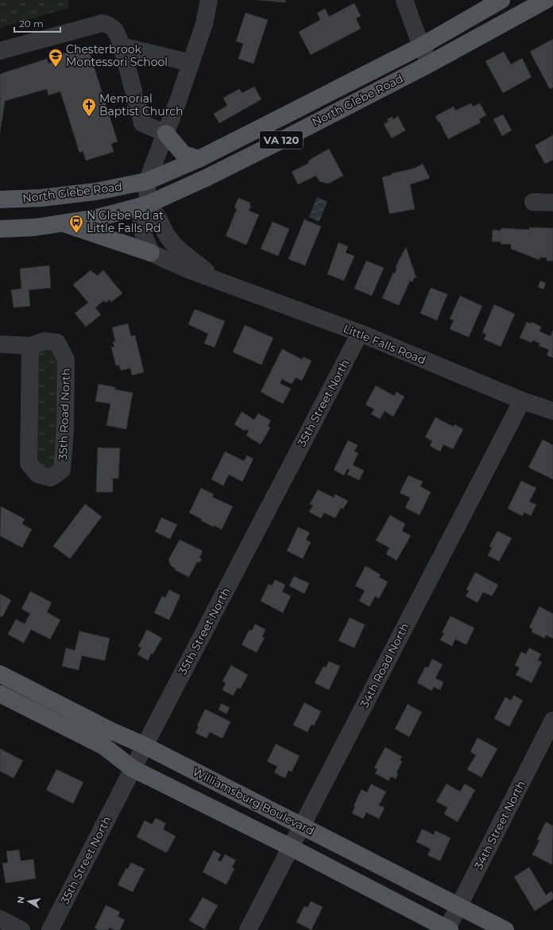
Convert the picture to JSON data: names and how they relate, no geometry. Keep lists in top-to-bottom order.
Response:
{
  "streets": {
    "main road": ["North Glebe Road", "VA 120", "Williamsburg Boulevard"],
    "street": [
      "Little Falls Road",
      "35th Street North",
      "35th Road North",
      "34th Road North",
      "34th Street North"
    ]
  },
  "crossings": [
    ["North Glebe Road", "Little Falls Road"],
    ["Little Falls Road", "35th Street North"],
    ["Little Falls Road", "34th Road North"],
    ["35th Street North", "Williamsburg Boulevard"],
    ["34th Road North", "Williamsburg Boulevard"],
    ["Williamsburg Boulevard", "34th Street North"]
  ],
  "places": {
    "school or university": ["Chesterbrook Montessori School"],
    "church": ["Memorial Baptist Church"],
    "bus stop": ["N Glebe Rd at Little Falls Rd"]
  },
  "scale_bar": "20 m",
  "north": "left"
}
